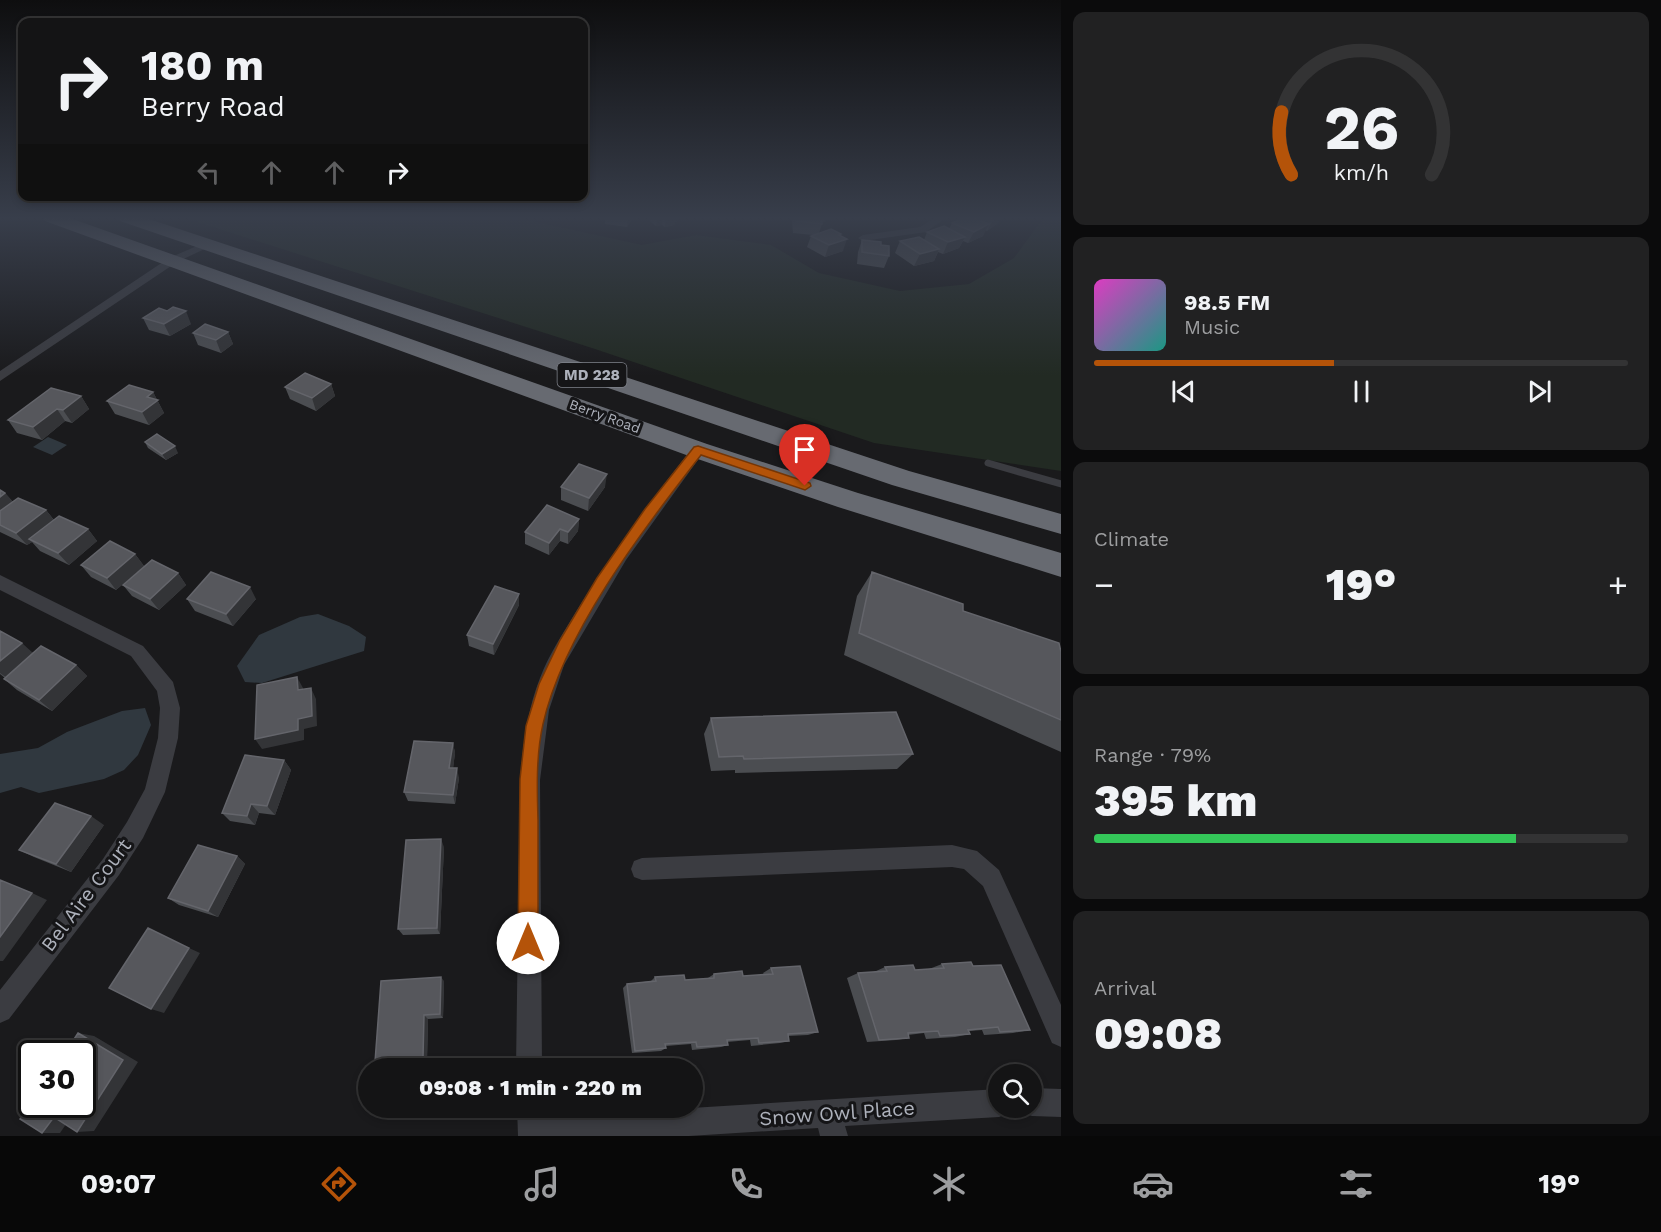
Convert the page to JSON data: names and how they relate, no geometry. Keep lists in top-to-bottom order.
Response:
{
  "streets": {
    "highway": ["MD 228", "Berry Road"],
    "street": ["Bel Aire Court", "Snow Owl Place"]
  },
  "page": {
    "turn": ["180 m", "Berry Road"],
    "song": ["98.5 FM", "Music"],
    "tile": [
      "Climate",
      ["Range · 79%", "395 km"],
      ["Arrival", "09:08"]
    ],
    "heat": ["−", "19°", "+"],
    "limit": "30",
    "trip": "09:08 · 1 min · 220 m",
    "tabs": ["09:07", "19°"],
    "gauge": ["26", "km/h"]
  }
}
